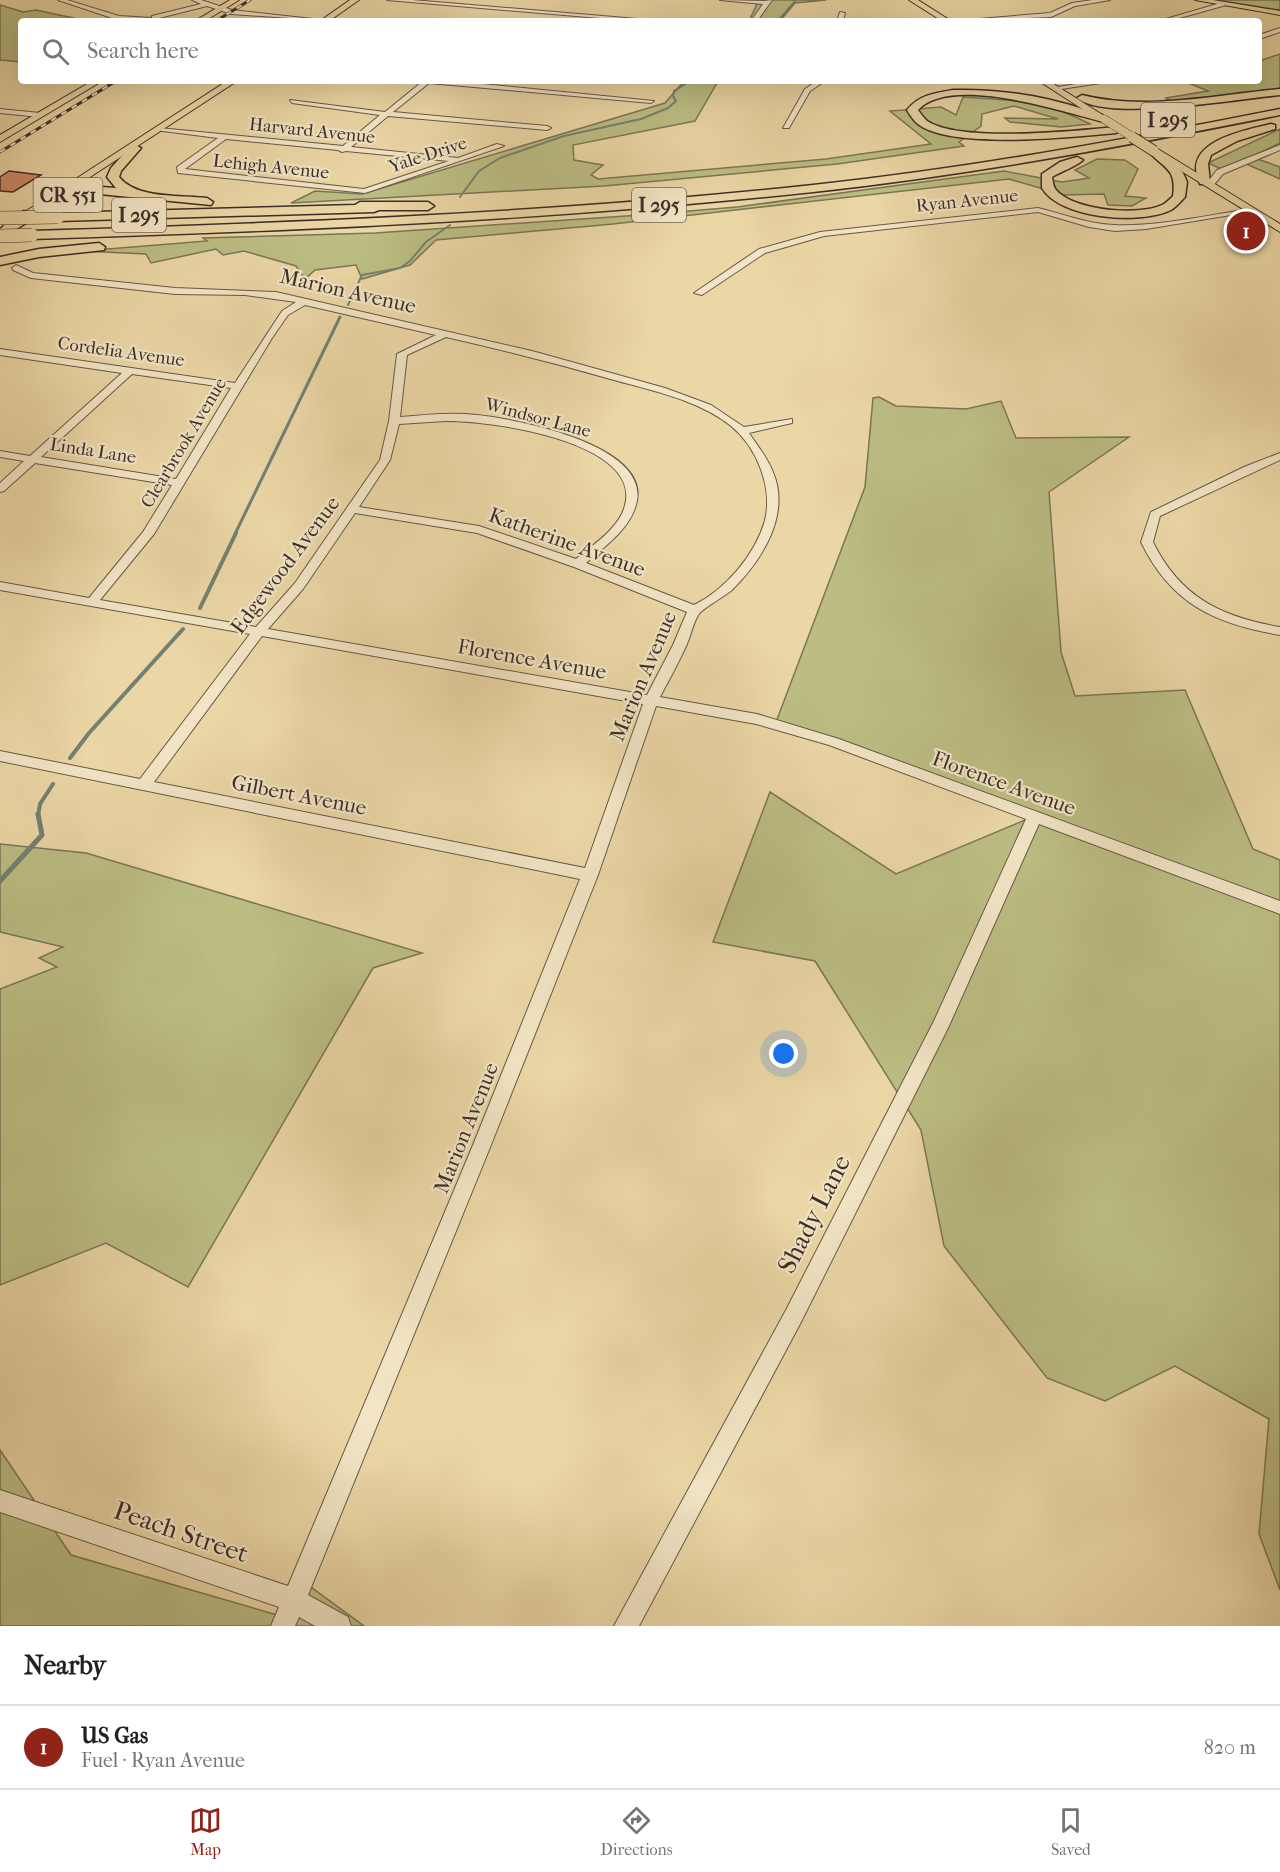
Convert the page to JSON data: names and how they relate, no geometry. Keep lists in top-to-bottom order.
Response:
{
  "streets": {
    "highway": ["I 295"],
    "main road": ["CR 551"],
    "street": [
      "Harvard Avenue",
      "Yale Drive",
      "Lehigh Avenue",
      "Ryan Avenue",
      "Marion Avenue",
      "Cordelia Avenue",
      "Windsor Lane",
      "Clearbrook Avenue",
      "Linda Lane",
      "Katherine Avenue",
      "Edgewood Avenue",
      "Florence Avenue",
      "Gilbert Avenue",
      "Shady Lane",
      "Peach Street"
    ]
  },
  "crossings": [
    ["I 295", "CR 551"],
    ["Harvard Avenue", "Yale Drive"],
    ["Harvard Avenue", "Lehigh Avenue"],
    ["Harvard Avenue", "CR 551"],
    ["Yale Drive", "Lehigh Avenue"],
    ["Marion Avenue", "Clearbrook Avenue"],
    ["Marion Avenue", "Katherine Avenue"],
    ["Marion Avenue", "Edgewood Avenue"],
    ["Marion Avenue", "Florence Avenue"],
    ["Marion Avenue", "Gilbert Avenue"],
    ["Marion Avenue", "Peach Street"],
    ["Cordelia Avenue", "Clearbrook Avenue"],
    ["Windsor Lane", "Katherine Avenue"],
    ["Windsor Lane", "Edgewood Avenue"],
    ["Clearbrook Avenue", "Linda Lane"],
    ["Clearbrook Avenue", "Florence Avenue"],
    ["Katherine Avenue", "Edgewood Avenue"],
    ["Edgewood Avenue", "Florence Avenue"],
    ["Edgewood Avenue", "Gilbert Avenue"],
    ["Florence Avenue", "Shady Lane"]
  ],
  "page": {
    "search": "Search here",
    "pins": "1",
    "heading": "Nearby",
    "list": [
      {
        "mark": "1",
        "name": "US Gas",
        "note": "Fuel · Ryan Avenue",
        "value": "820 m"
      }
    ],
    "nav": ["Map", "Directions", "Saved"]
  }
}
